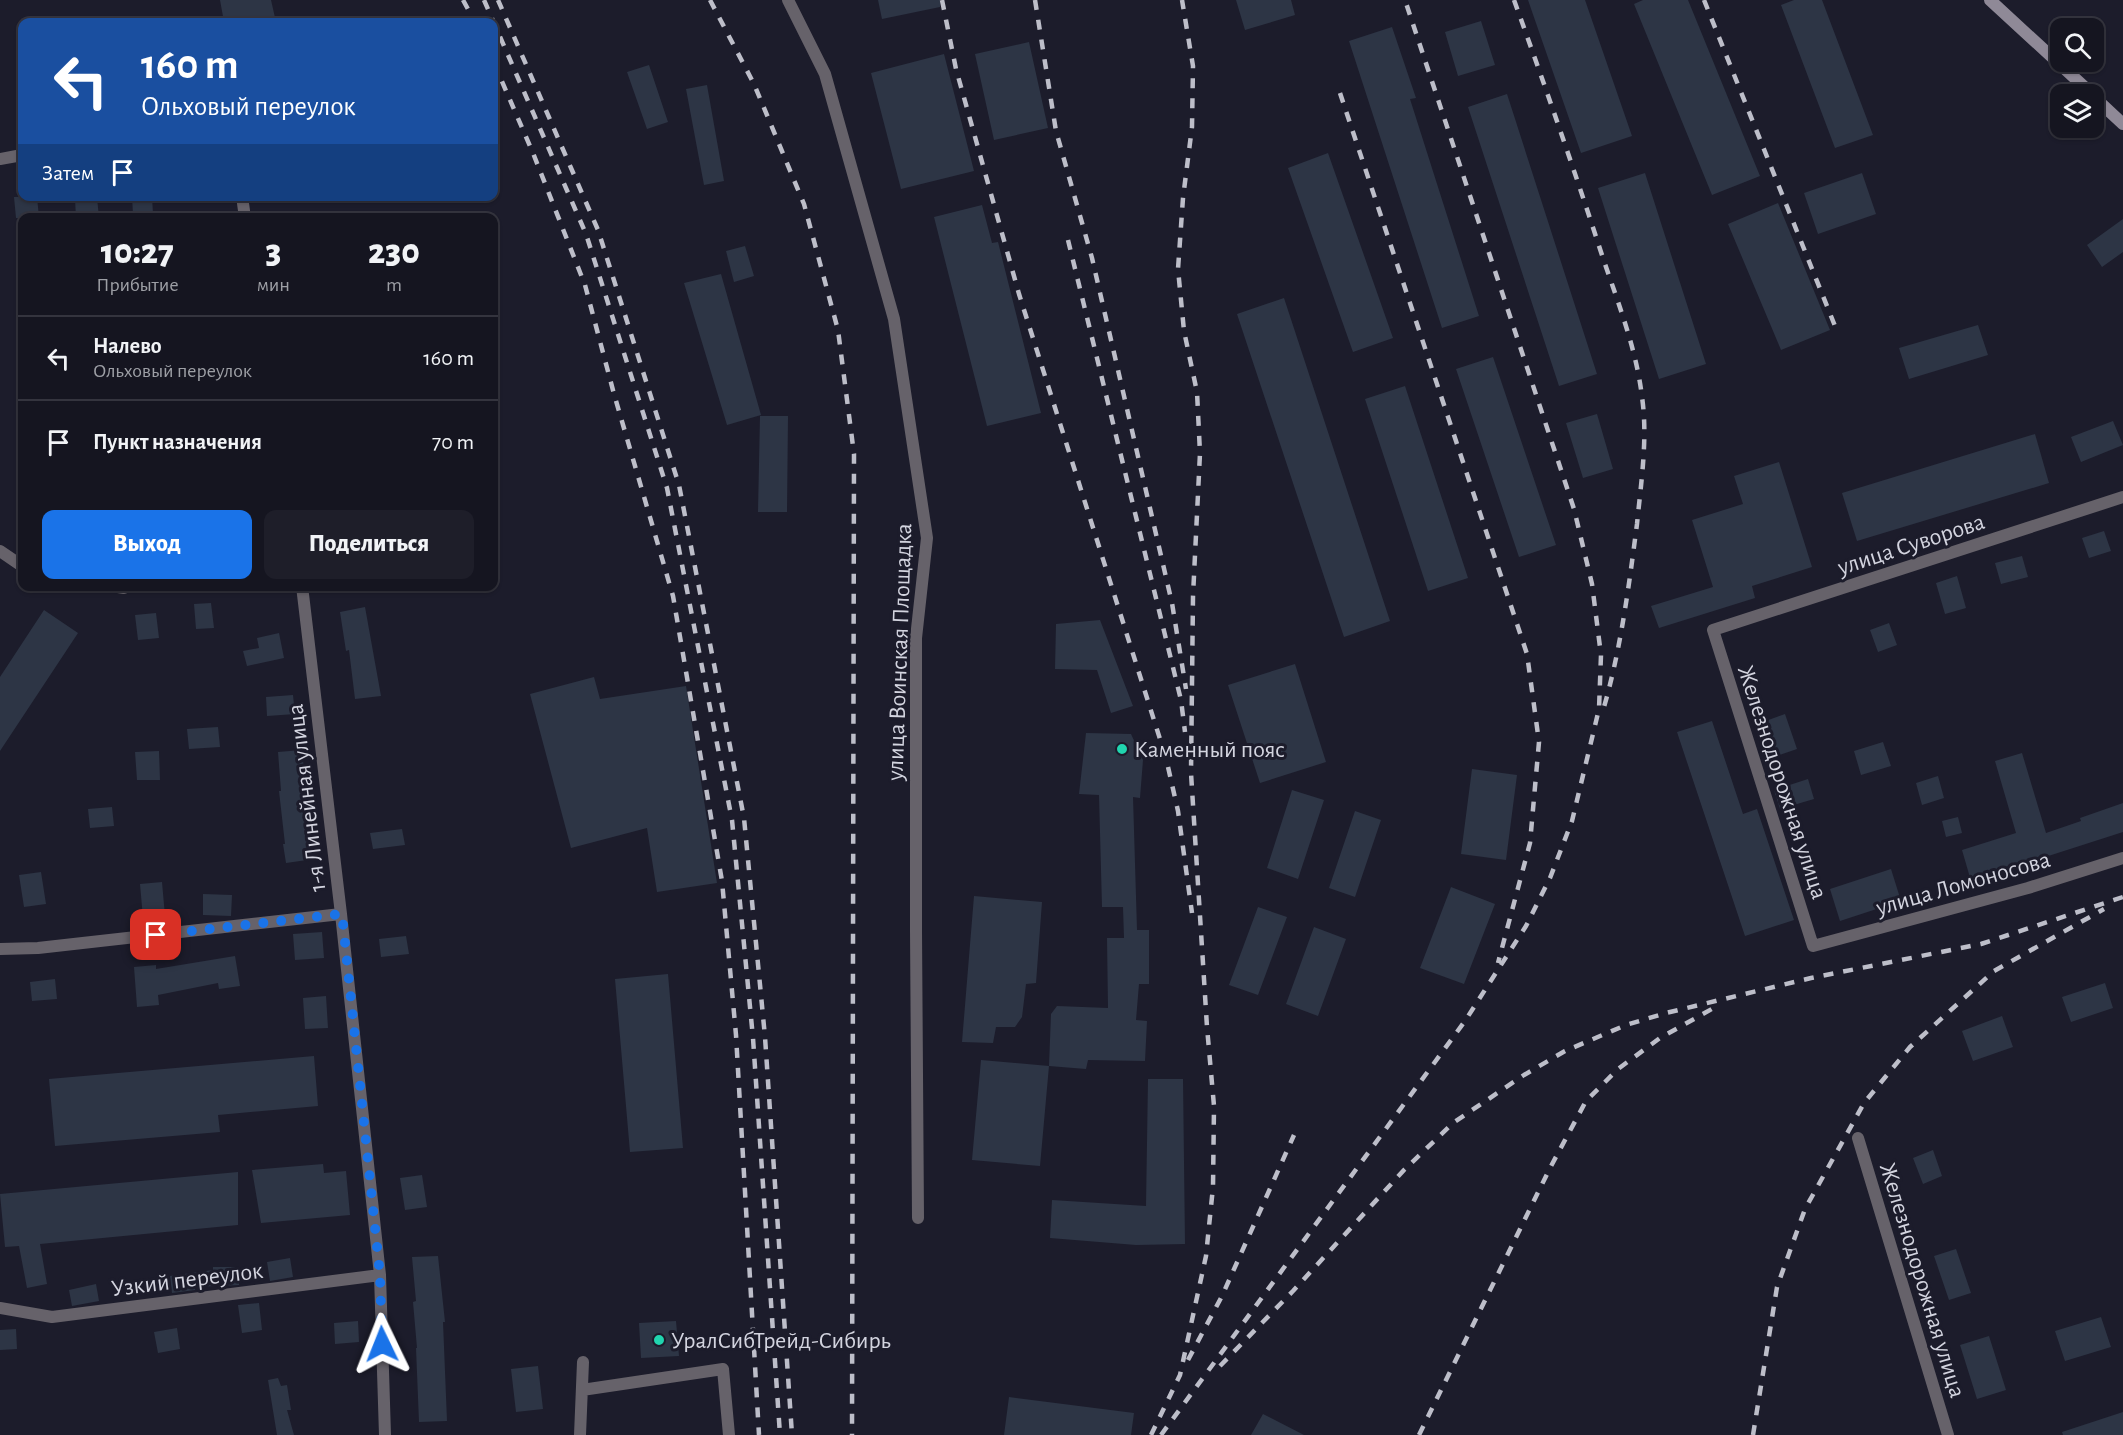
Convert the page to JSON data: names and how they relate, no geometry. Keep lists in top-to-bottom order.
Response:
{
  "streets": {
    "street": [
      "улица Суворова",
      "улица Воинская Площадка",
      "Железнодорожная улица",
      "1-я Линейная улица",
      "улица Ломоносова",
      "Узкий переулок"
    ]
  },
  "crossings": [
    ["улица Суворова", "Железнодорожная улица"],
    ["Железнодорожная улица", "улица Ломоносова"],
    ["1-я Линейная улица", "Узкий переулок"]
  ],
  "places": ["Каменный пояс", "УралСибТрейд-Сибирь"],
  "page": {
    "turn": ["160 m", "Ольховый переулок"],
    "then": "Затем",
    "eta": [
      "10:27",
      "Прибытие",
      "3",
      "мин",
      "230",
      "m"
    ],
    "list": [
      {
        "name": "Налево",
        "note": "Ольховый переулок",
        "value": "160 m"
      },
      {
        "name": "Пункт назначения",
        "value": "70 m"
      }
    ],
    "buttons": ["Выход", "Поделиться"]
  }
}
